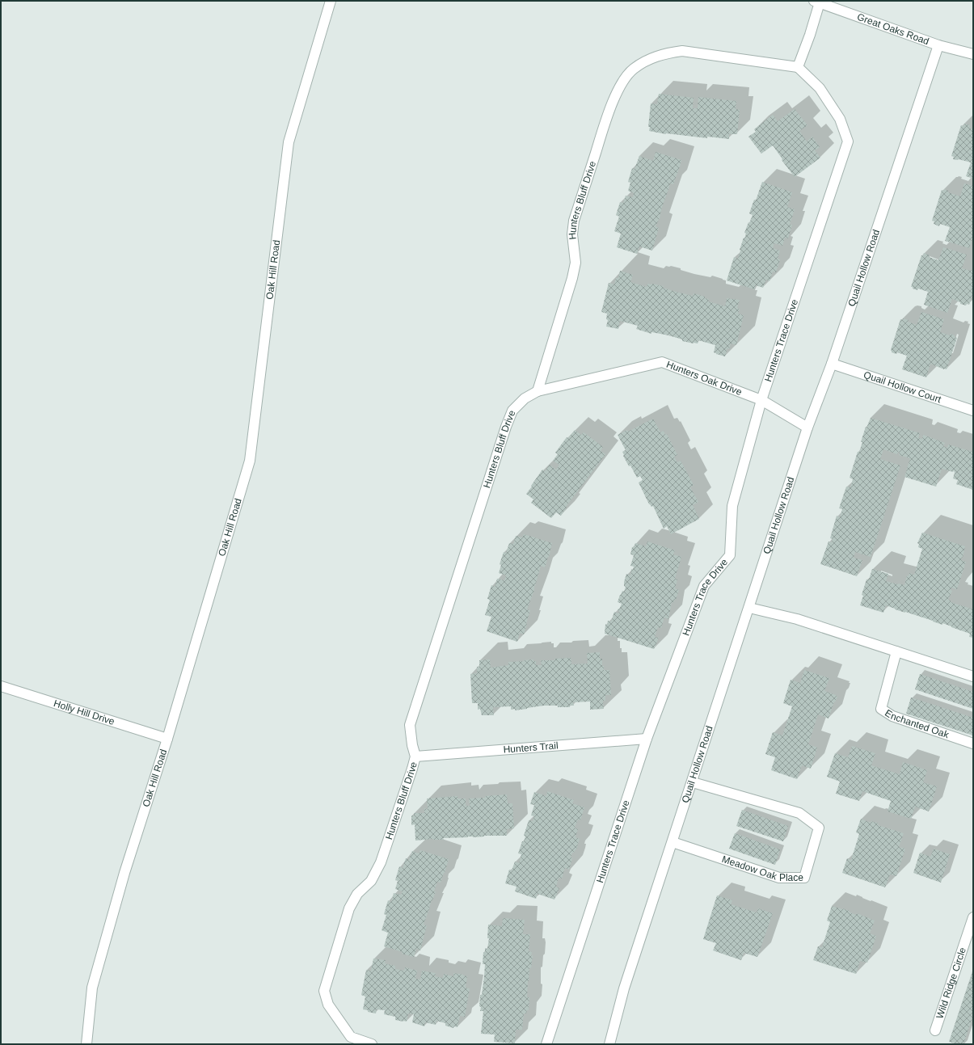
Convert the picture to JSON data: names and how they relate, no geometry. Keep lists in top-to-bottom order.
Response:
{
  "streets": {
    "street": [
      "Great Oaks Road",
      "Hunters Bluff Drive",
      "Quail Hollow Road",
      "Oak Hill Road",
      "Hunters Trace Drive",
      "Hunters Oak Drive",
      "Quail Hollow Court",
      "Holly Hill Drive",
      "Enchanted Oak",
      "Hunters Trail",
      "Meadow Oak Place",
      "Wild Ridge Circle"
    ]
  },
  "crossings": [
    ["Great Oaks Road", "Quail Hollow Road"],
    ["Hunters Bluff Drive", "Hunters Trace Drive"],
    ["Hunters Bluff Drive", "Hunters Oak Drive"],
    ["Hunters Bluff Drive", "Hunters Trail"],
    ["Quail Hollow Road", "Hunters Oak Drive"],
    ["Quail Hollow Road", "Quail Hollow Court"],
    ["Quail Hollow Road", "Meadow Oak Place"],
    ["Oak Hill Road", "Holly Hill Drive"],
    ["Hunters Trace Drive", "Hunters Oak Drive"],
    ["Hunters Trace Drive", "Hunters Trail"]
  ]
}
